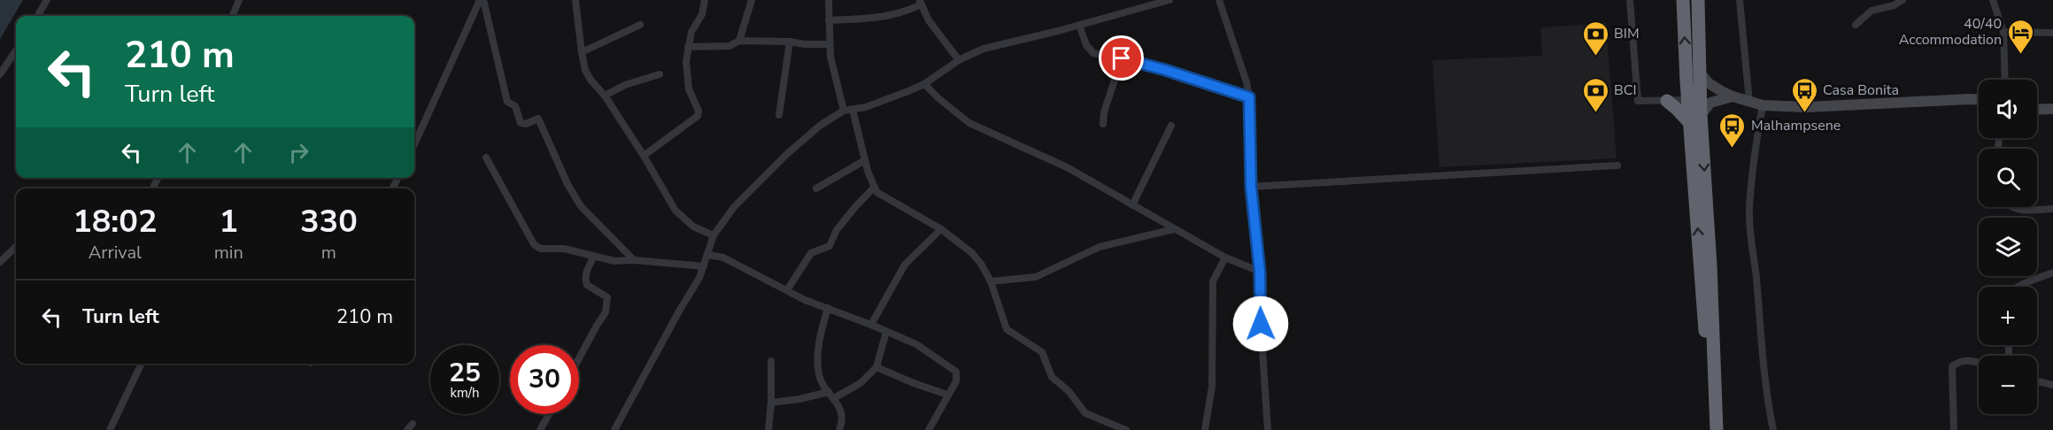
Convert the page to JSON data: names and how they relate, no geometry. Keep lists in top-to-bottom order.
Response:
{
  "places": {
    "hotel": ["40/40 Accommodation"],
    "bank": ["BIM", "BCI"],
    "bus stop": ["Casa Bonita", "Malhampsene"]
  },
  "page": {
    "turn": ["210 m", "Turn left"],
    "map_buttons": ["+", "−"],
    "eta": [
      "18:02",
      "Arrival",
      "1",
      "min",
      "330",
      "m"
    ],
    "list": [
      {
        "name": "Turn left",
        "value": "210 m"
      }
    ],
    "speed": "25 km/h",
    "limit": "30"
  }
}
